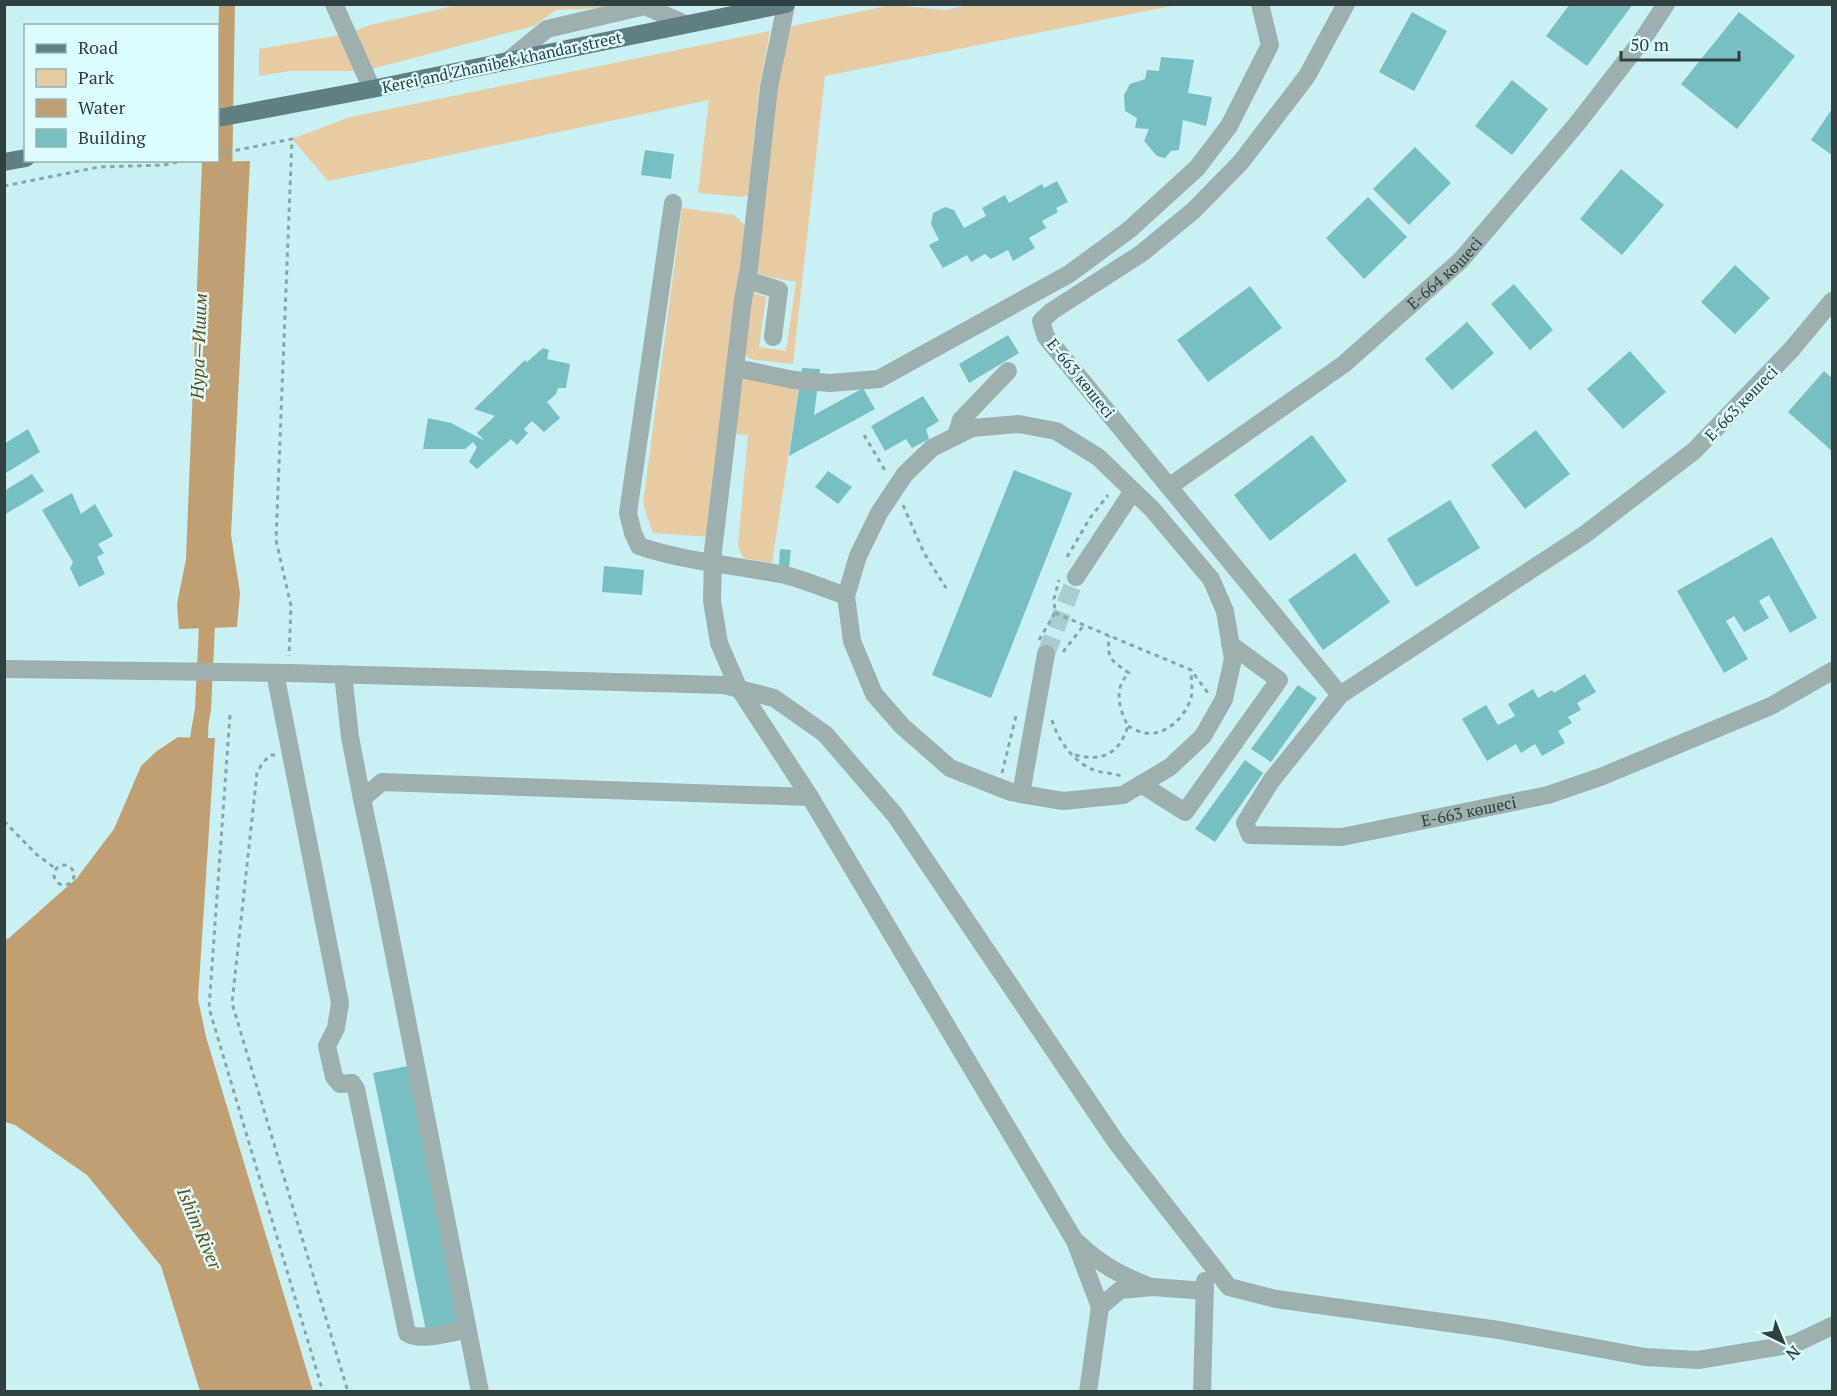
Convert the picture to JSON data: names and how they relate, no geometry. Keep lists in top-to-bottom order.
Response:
{
  "streets": {
    "main road": ["Kerei and Zhanibek khandar street"],
    "street": ["Е-664 көшесі", "Е-663 көшесі"]
  },
  "crossings": [
    ["Е-664 көшесі", "Е-663 көшесі"]
  ],
  "water": ["Нура—Ишим", "Ishim River"],
  "legend": [
    "Road",
    "Park",
    "Water",
    "Building"
  ],
  "scale_bar": "50 m",
  "north": "bottom right"
}
